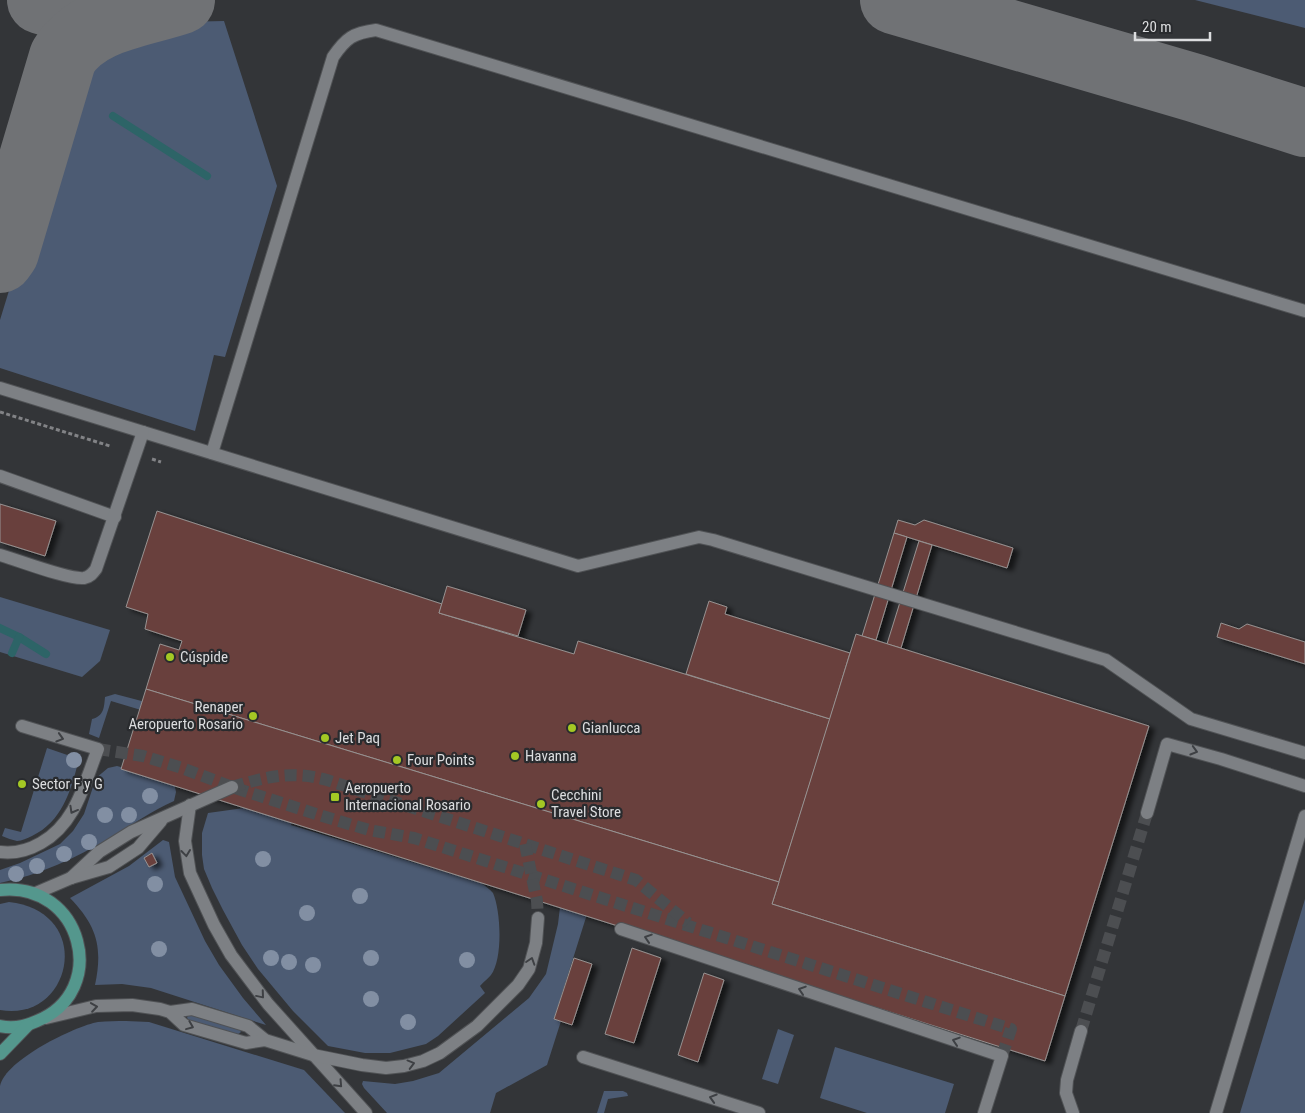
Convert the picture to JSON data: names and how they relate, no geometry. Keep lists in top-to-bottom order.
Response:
{
  "places": {
    "other": [
      "Cúspide",
      "Renaper Aeropuerto Rosario",
      "Gianlucca",
      "Jet Paq",
      "Havanna",
      "Four Points",
      "Sector F y G",
      "Cecchini Travel Store"
    ],
    "transit": ["Aeropuerto Internacional Rosario"]
  },
  "scale_bar": "20 m"
}
